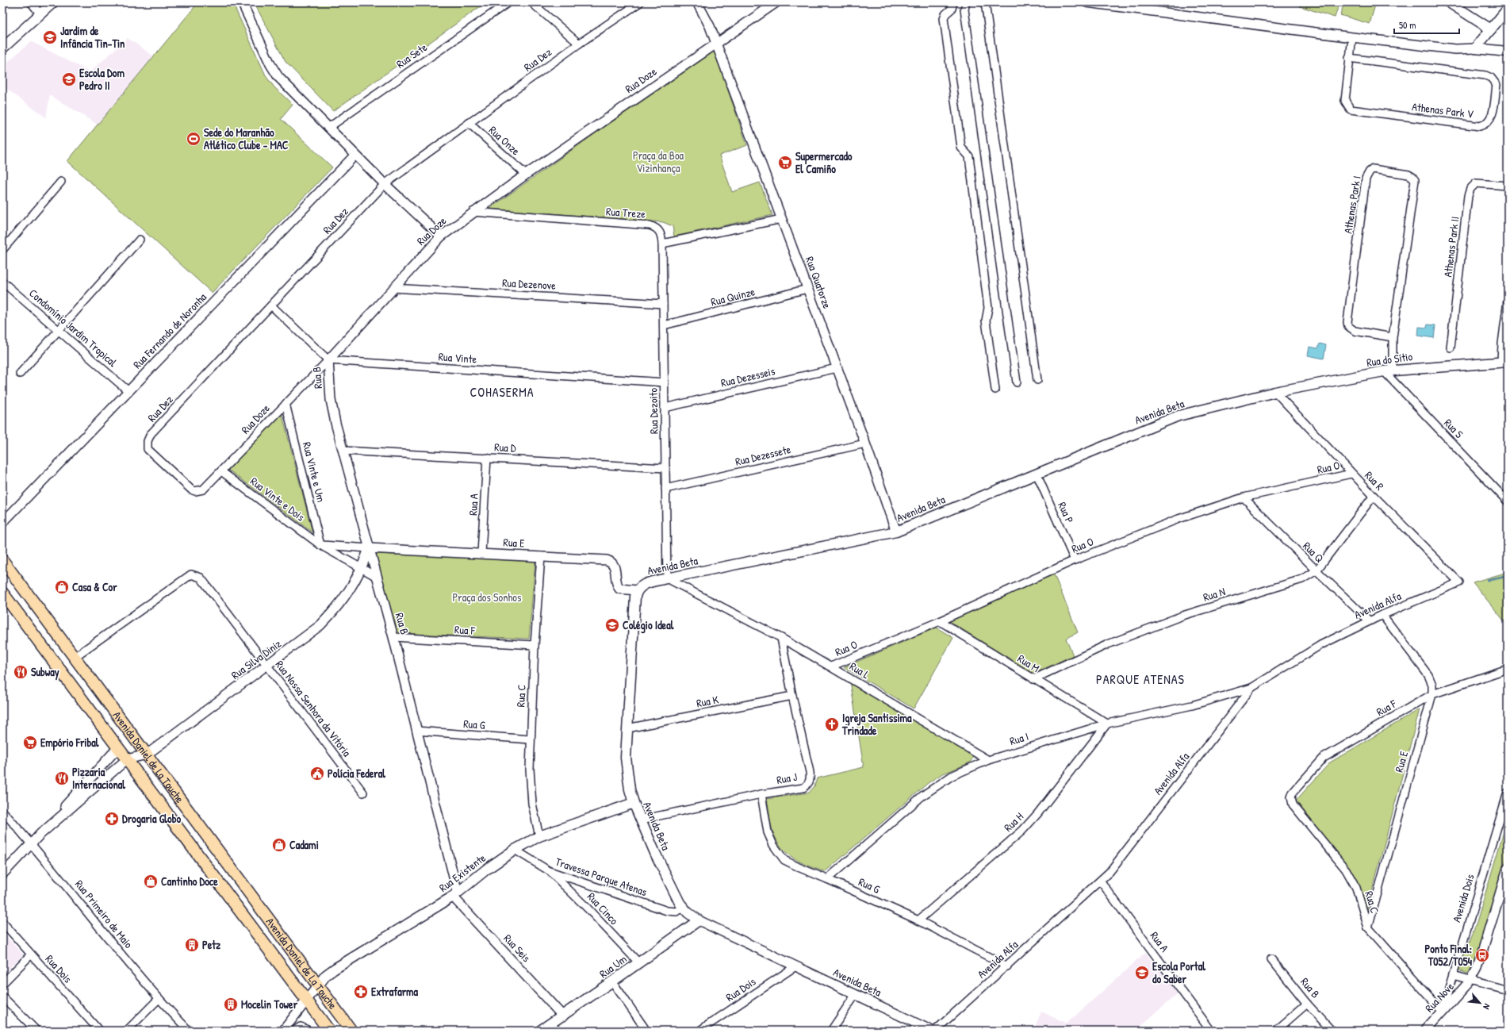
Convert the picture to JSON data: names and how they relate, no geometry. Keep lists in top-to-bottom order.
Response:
{
  "streets": {
    "main road": [
      "Rua do Sítio",
      "Avenida Beta",
      "Avenida Daniel de La Touche",
      "Rua Existente",
      "Rua Um"
    ],
    "street": [
      "Rua Sete",
      "Rua Dez",
      "Rua Doze",
      "Athenas Park V",
      "Rua Onze",
      "Athenas Park I",
      "Rua Treze",
      "Athenas Park II",
      "Rua Quatorze",
      "Rua Dezenove",
      "Rua Quinze",
      "Condomínio Jardim Tropical",
      "Rua Fernando de Noronha",
      "Rua Vinte",
      "Rua Dezesseis",
      "Rua B",
      "Rua Dezoito",
      "Rua S",
      "Rua D",
      "Rua Dezessete",
      "Rua O",
      "Rua Vinte e Um",
      "Rua R",
      "Rua Vinte e Dois",
      "Rua A",
      "Rua P",
      "Rua E",
      "Rua Q",
      "Rua N",
      "Avenida Alfa",
      "Rua F",
      "Rua Silva Diniz",
      "Rua M",
      "Rua L",
      "Rua C",
      "Rua K",
      "Rua Nossa Senhora da Vitória",
      "Rua G",
      "Rua I",
      "Rua J",
      "Rua H",
      "Travessa Parque Atenas",
      "Avenida Dois",
      "Rua Cinco",
      "Rua Primeiro de Maio",
      "Rua Seis",
      "Rua Dois",
      "Rua Nove"
    ]
  },
  "crossings": [
    ["Rua Dez", "Rua Doze"],
    ["Rua Dez", "Rua Onze"],
    ["Rua Doze", "Rua Onze"],
    ["Rua Doze", "Rua Treze"],
    ["Rua Doze", "Rua Quatorze"],
    ["Rua Doze", "Rua Dezenove"],
    ["Rua Doze", "Rua Vinte"],
    ["Rua Doze", "Rua B"],
    ["Rua Doze", "Rua Vinte e Um"],
    ["Rua Doze", "Rua Vinte e Dois"],
    ["Athenas Park I", "Rua do Sítio"],
    ["Athenas Park I", "Rua S"],
    ["Rua Treze", "Rua Dezoito"],
    ["Rua Quatorze", "Rua Quinze"],
    ["Rua Quatorze", "Rua Dezesseis"],
    ["Rua Quatorze", "Avenida Beta"],
    ["Rua Quatorze", "Rua Dezessete"],
    ["Rua Dezenove", "Rua Dezoito"],
    ["Rua Quinze", "Rua Dezoito"],
    ["Condomínio Jardim Tropical", "Rua Fernando de Noronha"],
    ["Rua Vinte", "Rua B"],
    ["Rua Vinte", "Rua Dezoito"],
    ["Rua do Sítio", "Avenida Beta"],
    ["Rua do Sítio", "Rua S"],
    ["Rua do Sítio", "Rua R"],
    ["Rua Dezesseis", "Rua Dezoito"],
    ["Rua B", "Rua D"],
    ["Rua B", "Rua Vinte e Dois"],
    ["Rua B", "Rua E"],
    ["Rua B", "Rua F"],
    ["Rua B", "Rua Silva Diniz"],
    ["Rua B", "Rua G"],
    ["Rua B", "Rua Existente"],
    ["Rua B", "Rua Seis"],
    ["Rua Dezoito", "Avenida Beta"],
    ["Rua Dezoito", "Rua D"],
    ["Rua Dezoito", "Rua Dezessete"],
    ["Rua Dezoito", "Rua L"],
    ["Avenida Beta", "Rua R"],
    ["Avenida Beta", "Rua P"],
    ["Avenida Beta", "Rua E"],
    ["Avenida Beta", "Rua L"],
    ["Avenida Beta", "Rua K"],
    ["Avenida Beta", "Rua J"],
    ["Avenida Beta", "Rua Existente"],
    ["Avenida Beta", "Travessa Parque Atenas"],
    ["Avenida Beta", "Rua Um"],
    ["Avenida Beta", "Rua Dois"],
    ["Rua D", "Rua A"],
    ["Rua O", "Rua R"],
    ["Rua O", "Rua P"],
    ["Rua O", "Rua Q"],
    ["Rua O", "Rua M"],
    ["Rua O", "Rua L"],
    ["Rua Vinte e Um", "Rua Vinte e Dois"],
    ["Rua R", "Rua N"],
    ["Rua R", "Avenida Alfa"],
    ["Rua Vinte e Dois", "Rua Silva Diniz"],
    ["Rua A", "Rua E"],
    ["Rua A", "Avenida Alfa"],
    ["Rua E", "Avenida Alfa"],
    ["Rua E", "Rua F"],
    ["Rua E", "Rua Silva Diniz"],
    ["Rua E", "Rua C"],
    ["Rua Q", "Rua N"],
    ["Rua Q", "Avenida Alfa"],
    ["Rua N", "Rua M"],
    ["Avenida Alfa", "Rua G"],
    ["Avenida Alfa", "Rua I"],
    ["Rua F", "Rua C"],
    ["Rua Silva Diniz", "Rua Nossa Senhora da Vitória"],
    ["Rua Silva Diniz", "Avenida Daniel de La Touche"],
    ["Rua M", "Rua I"],
    ["Rua M", "Rua H"],
    ["Rua L", "Rua I"],
    ["Rua L", "Rua J"],
    ["Rua C", "Rua G"],
    ["Rua C", "Rua Existente"],
    ["Rua C", "Avenida Dois"],
    ["Rua C", "Rua Nove"],
    ["Rua K", "Rua J"],
    ["Rua Nossa Senhora da Vitória", "Avenida Daniel de La Touche"],
    ["Rua G", "Rua I"],
    ["Rua G", "Rua J"],
    ["Rua G", "Rua H"],
    ["Rua I", "Rua H"],
    ["Avenida Daniel de La Touche", "Rua Existente"],
    ["Rua Existente", "Travessa Parque Atenas"],
    ["Rua Existente", "Rua Seis"],
    ["Travessa Parque Atenas", "Rua Cinco"],
    ["Avenida Dois", "Rua Nove"],
    ["Rua Cinco", "Rua Um"],
    ["Rua Seis", "Rua Um"]
  ],
  "districts": ["COHASERMA", "PARQUE ATENAS"],
  "parks": ["Praça da Boa Vizinhança", "Praça dos Sonhos"],
  "places": {
    "school or university": [
      "Jardim de Infância Tin-Tin",
      "Escola Dom Pedro II",
      "Colégio Ideal",
      "Escola Portal do Saber"
    ],
    "sports": ["Sede do Maranhão Atlético Clube - MAC"],
    "supermarket": ["Supermercado El Camiño", "Empório Fribal"],
    "shop": ["Casa & Cor", "Cadami", "Cantinho Doce"],
    "restaurant": ["Subway", "Pizzaria Internacional"],
    "church": ["Igreja Santissima Trindade"],
    "public building": ["Polícia Federal"],
    "pharmacy": ["Drogaria Globo", "Extrafarma"],
    "building": ["Petz", "Mocelin Tower"],
    "bus stop": ["Ponto Final: T052/T054"]
  },
  "scale_bar": "50 m",
  "north": "bottom right"
}
